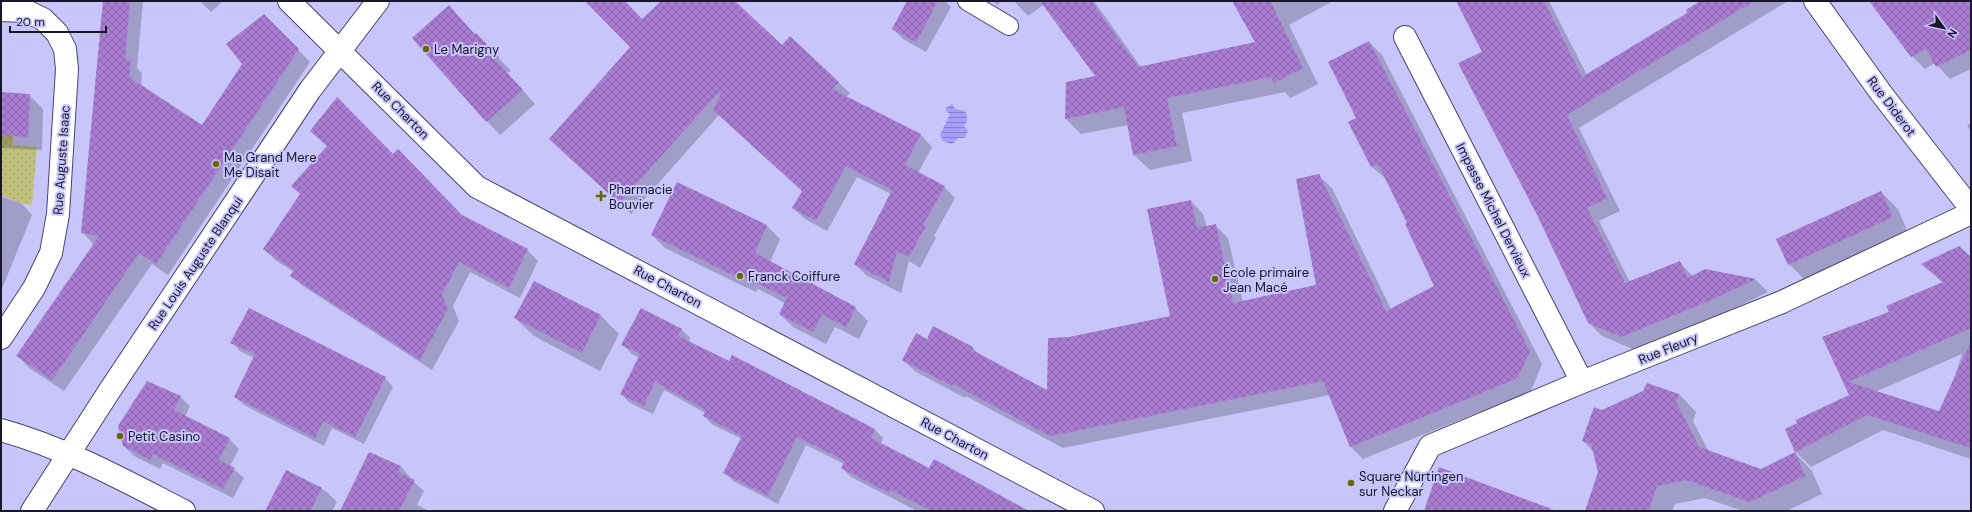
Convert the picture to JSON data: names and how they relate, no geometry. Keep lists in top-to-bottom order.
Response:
{
  "streets": {
    "street": [
      "Rue Diderot",
      "Rue Charton",
      "Rue Auguste Isaac",
      "Impasse Michel Dervieux",
      "Rue Louis Auguste Blanqui",
      "Rue Fleury"
    ]
  },
  "crossings": [
    ["Rue Charton", "Rue Louis Auguste Blanqui"],
    ["Impasse Michel Dervieux", "Rue Fleury"]
  ],
  "places": {
    "other": [
      "Le Marigny",
      "Ma Grand Mere Me Disait",
      "Franck Coiffure",
      "École primaire Jean Macé",
      "Petit Casino",
      "Square Nürtingen sur Neckar"
    ],
    "health": ["Pharmacie Bouvier"]
  },
  "scale_bar": "20 m",
  "north": "bottom right"
}
